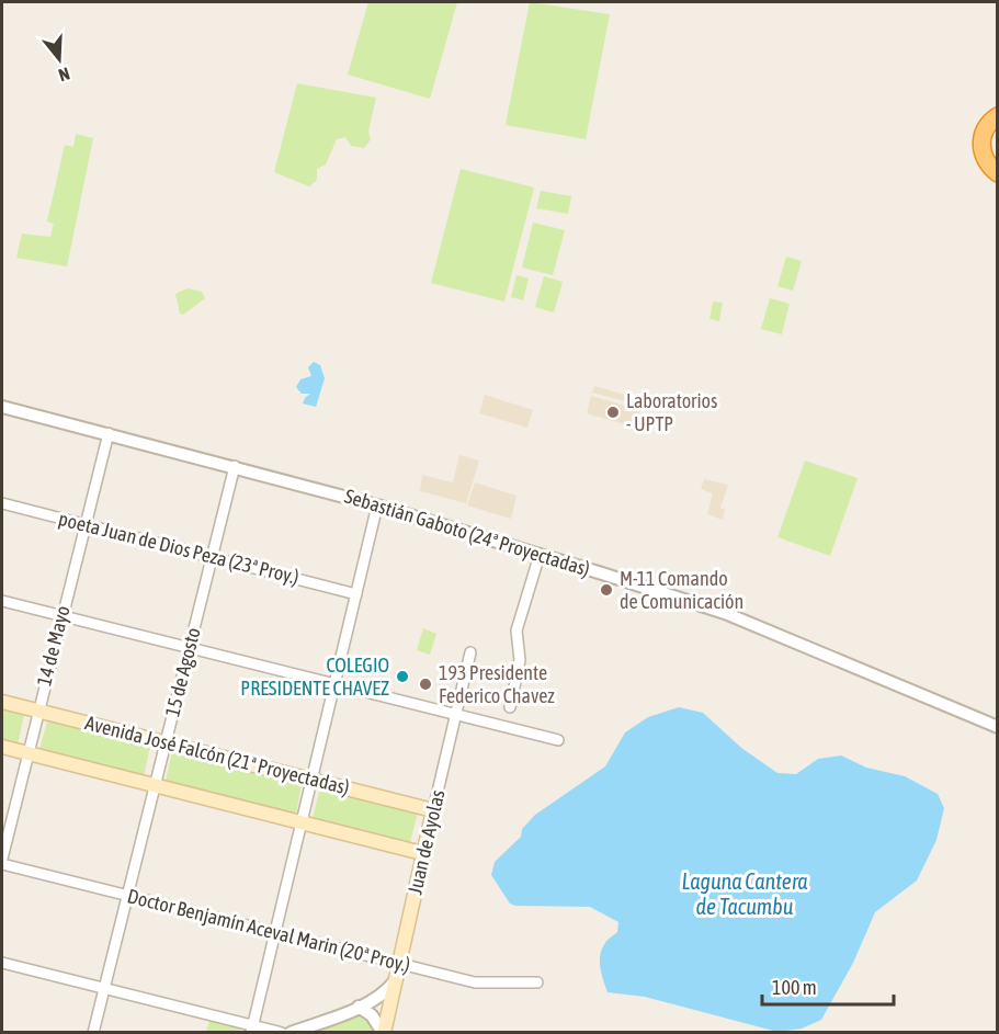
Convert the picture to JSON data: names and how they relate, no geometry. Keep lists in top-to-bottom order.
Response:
{
  "streets": {
    "main road": ["Avenida José Falcón (21ª Proyectadas)", "Juan de Ayolas"],
    "street": [
      "Sebastián Gaboto (24ª Proyectadas)",
      "poeta Juan de Dios Peza (23ª Proy.)",
      "14 de Mayo",
      "15 de Agosto",
      "Doctor Benjamín Aceval Marin (20ª Proy.)"
    ]
  },
  "crossings": [
    ["Sebastián Gaboto (24ª Proyectadas)", "14 de Mayo"],
    ["Sebastián Gaboto (24ª Proyectadas)", "15 de Agosto"],
    ["poeta Juan de Dios Peza (23ª Proy.)", "14 de Mayo"],
    ["poeta Juan de Dios Peza (23ª Proy.)", "15 de Agosto"],
    ["14 de Mayo", "Avenida José Falcón (21ª Proyectadas)"],
    ["15 de Agosto", "Avenida José Falcón (21ª Proyectadas)"],
    ["15 de Agosto", "Doctor Benjamín Aceval Marin (20ª Proy.)"],
    ["Avenida José Falcón (21ª Proyectadas)", "Juan de Ayolas"],
    ["Juan de Ayolas", "Doctor Benjamín Aceval Marin (20ª Proy.)"]
  ],
  "water": ["Laguna Cantera de Tacumbu"],
  "places": [
    "Laboratorios - UPTP",
    "M-11 Comando de Comunicación",
    "COLEGIO PRESIDENTE CHAVEZ",
    "193 Presidente Federico Chavez"
  ],
  "scale_bar": "100 m",
  "north": "bottom"
}
